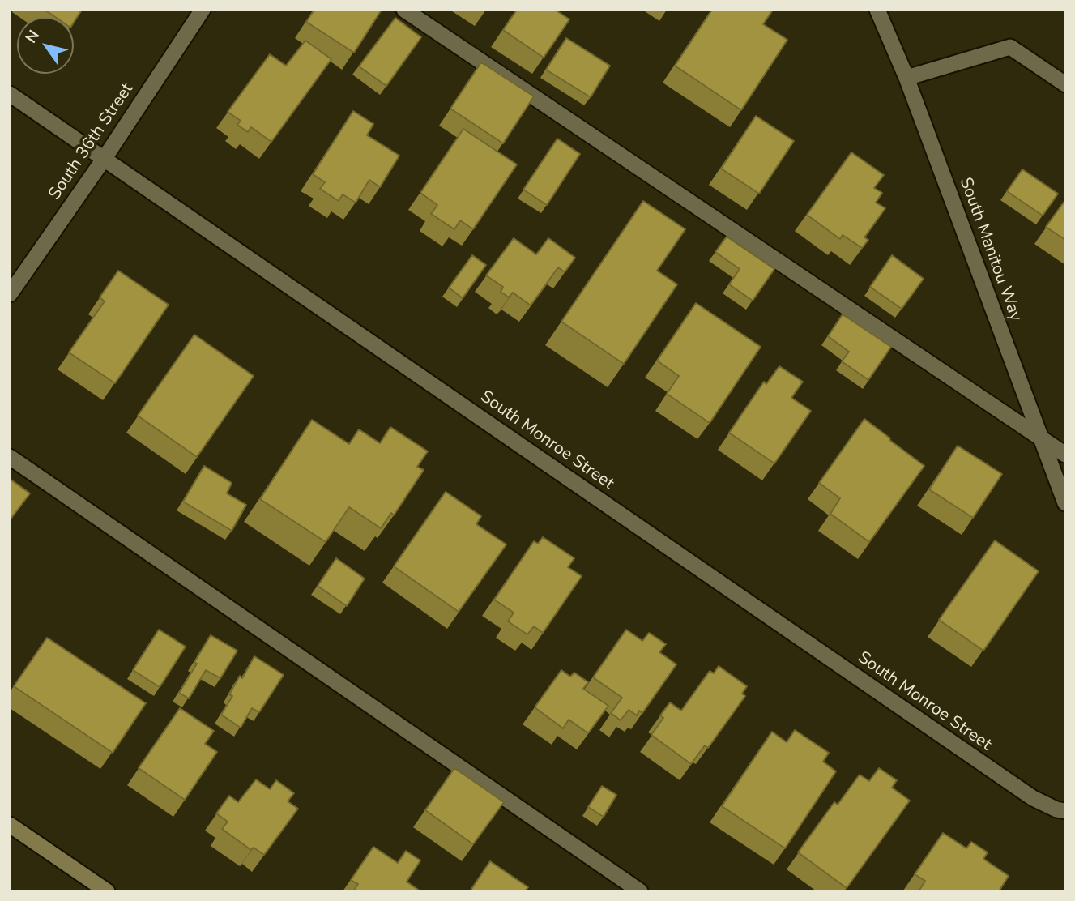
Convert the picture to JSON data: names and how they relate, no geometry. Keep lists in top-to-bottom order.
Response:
{
  "streets": {
    "street": ["South 36th Street", "South Manitou Way", "South Monroe Street"]
  },
  "crossings": [
    ["South 36th Street", "South Monroe Street"]
  ],
  "north": "top left"
}
